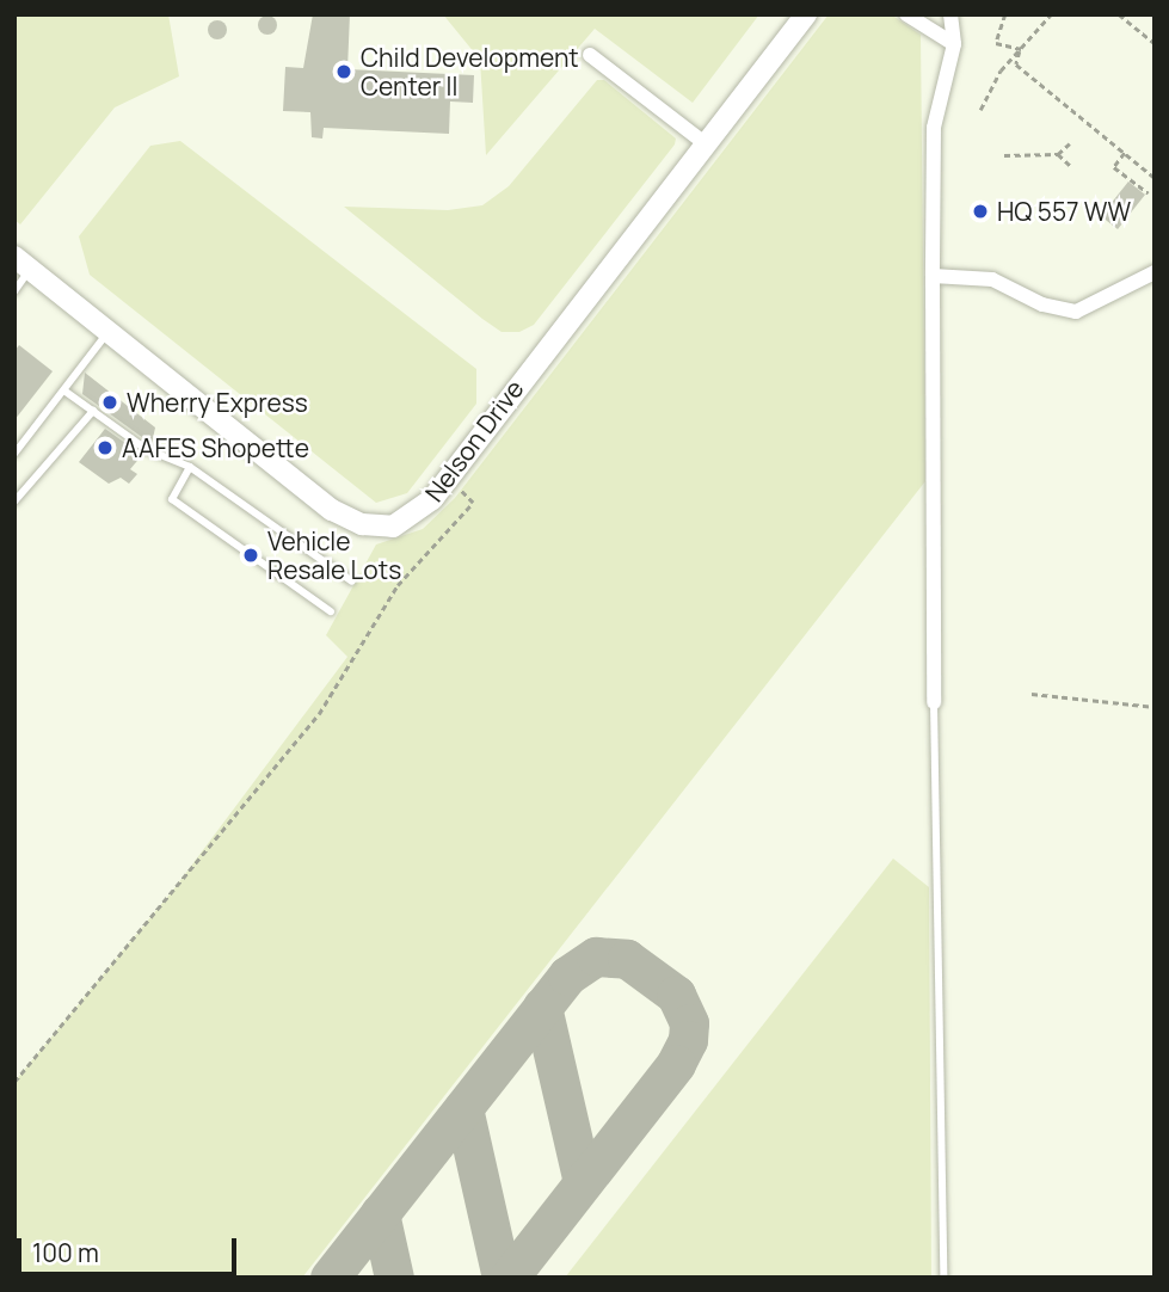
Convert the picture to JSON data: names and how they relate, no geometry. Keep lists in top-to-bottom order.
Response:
{
  "streets": {
    "street": ["Nelson Drive"]
  },
  "places": [
    "Child Development Center II",
    "HQ 557 WW",
    "Wherry Express",
    "AAFES Shopette",
    "Vehicle Resale Lots"
  ],
  "scale_bar": "100 m"
}
